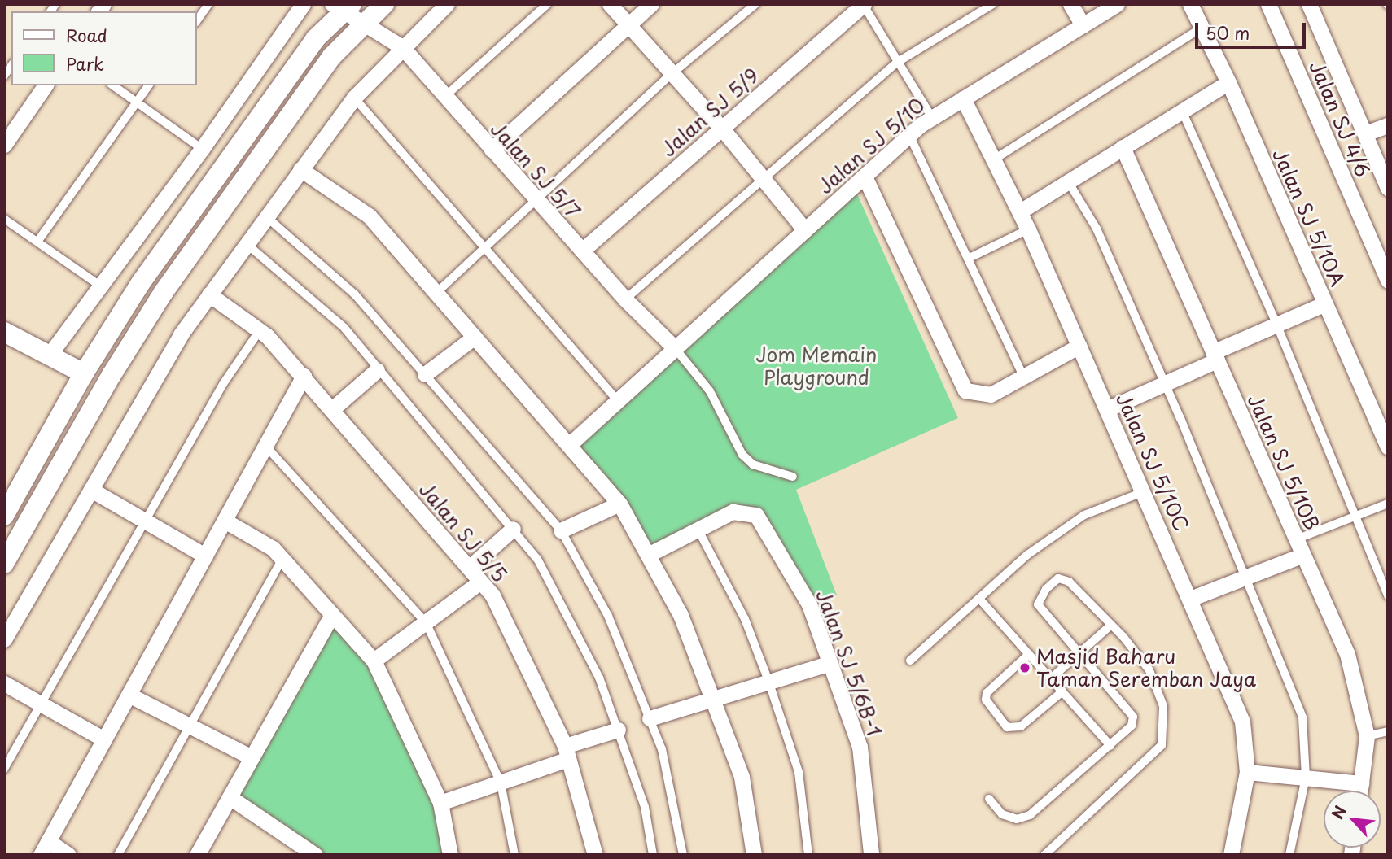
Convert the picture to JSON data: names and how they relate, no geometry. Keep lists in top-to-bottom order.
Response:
{
  "streets": {
    "street": [
      "Jalan SJ 5/9",
      "Jalan SJ 4/6",
      "Jalan SJ 5/10",
      "Jalan SJ 5/7",
      "Jalan SJ 5/10A",
      "Jalan SJ 5/10C",
      "Jalan SJ 5/10B",
      "Jalan SJ 5/5",
      "Jalan SJ 5/6B-1"
    ]
  },
  "crossings": [
    ["Jalan SJ 5/9", "Jalan SJ 5/7"],
    ["Jalan SJ 5/10", "Jalan SJ 5/7"],
    ["Jalan SJ 5/10", "Jalan SJ 5/10C"]
  ],
  "parks": ["Jom Memain Playground"],
  "places": ["Masjid Baharu Taman Seremban Jaya"],
  "legend": ["Road", "Park"],
  "scale_bar": "50 m",
  "north": "top left"
}
